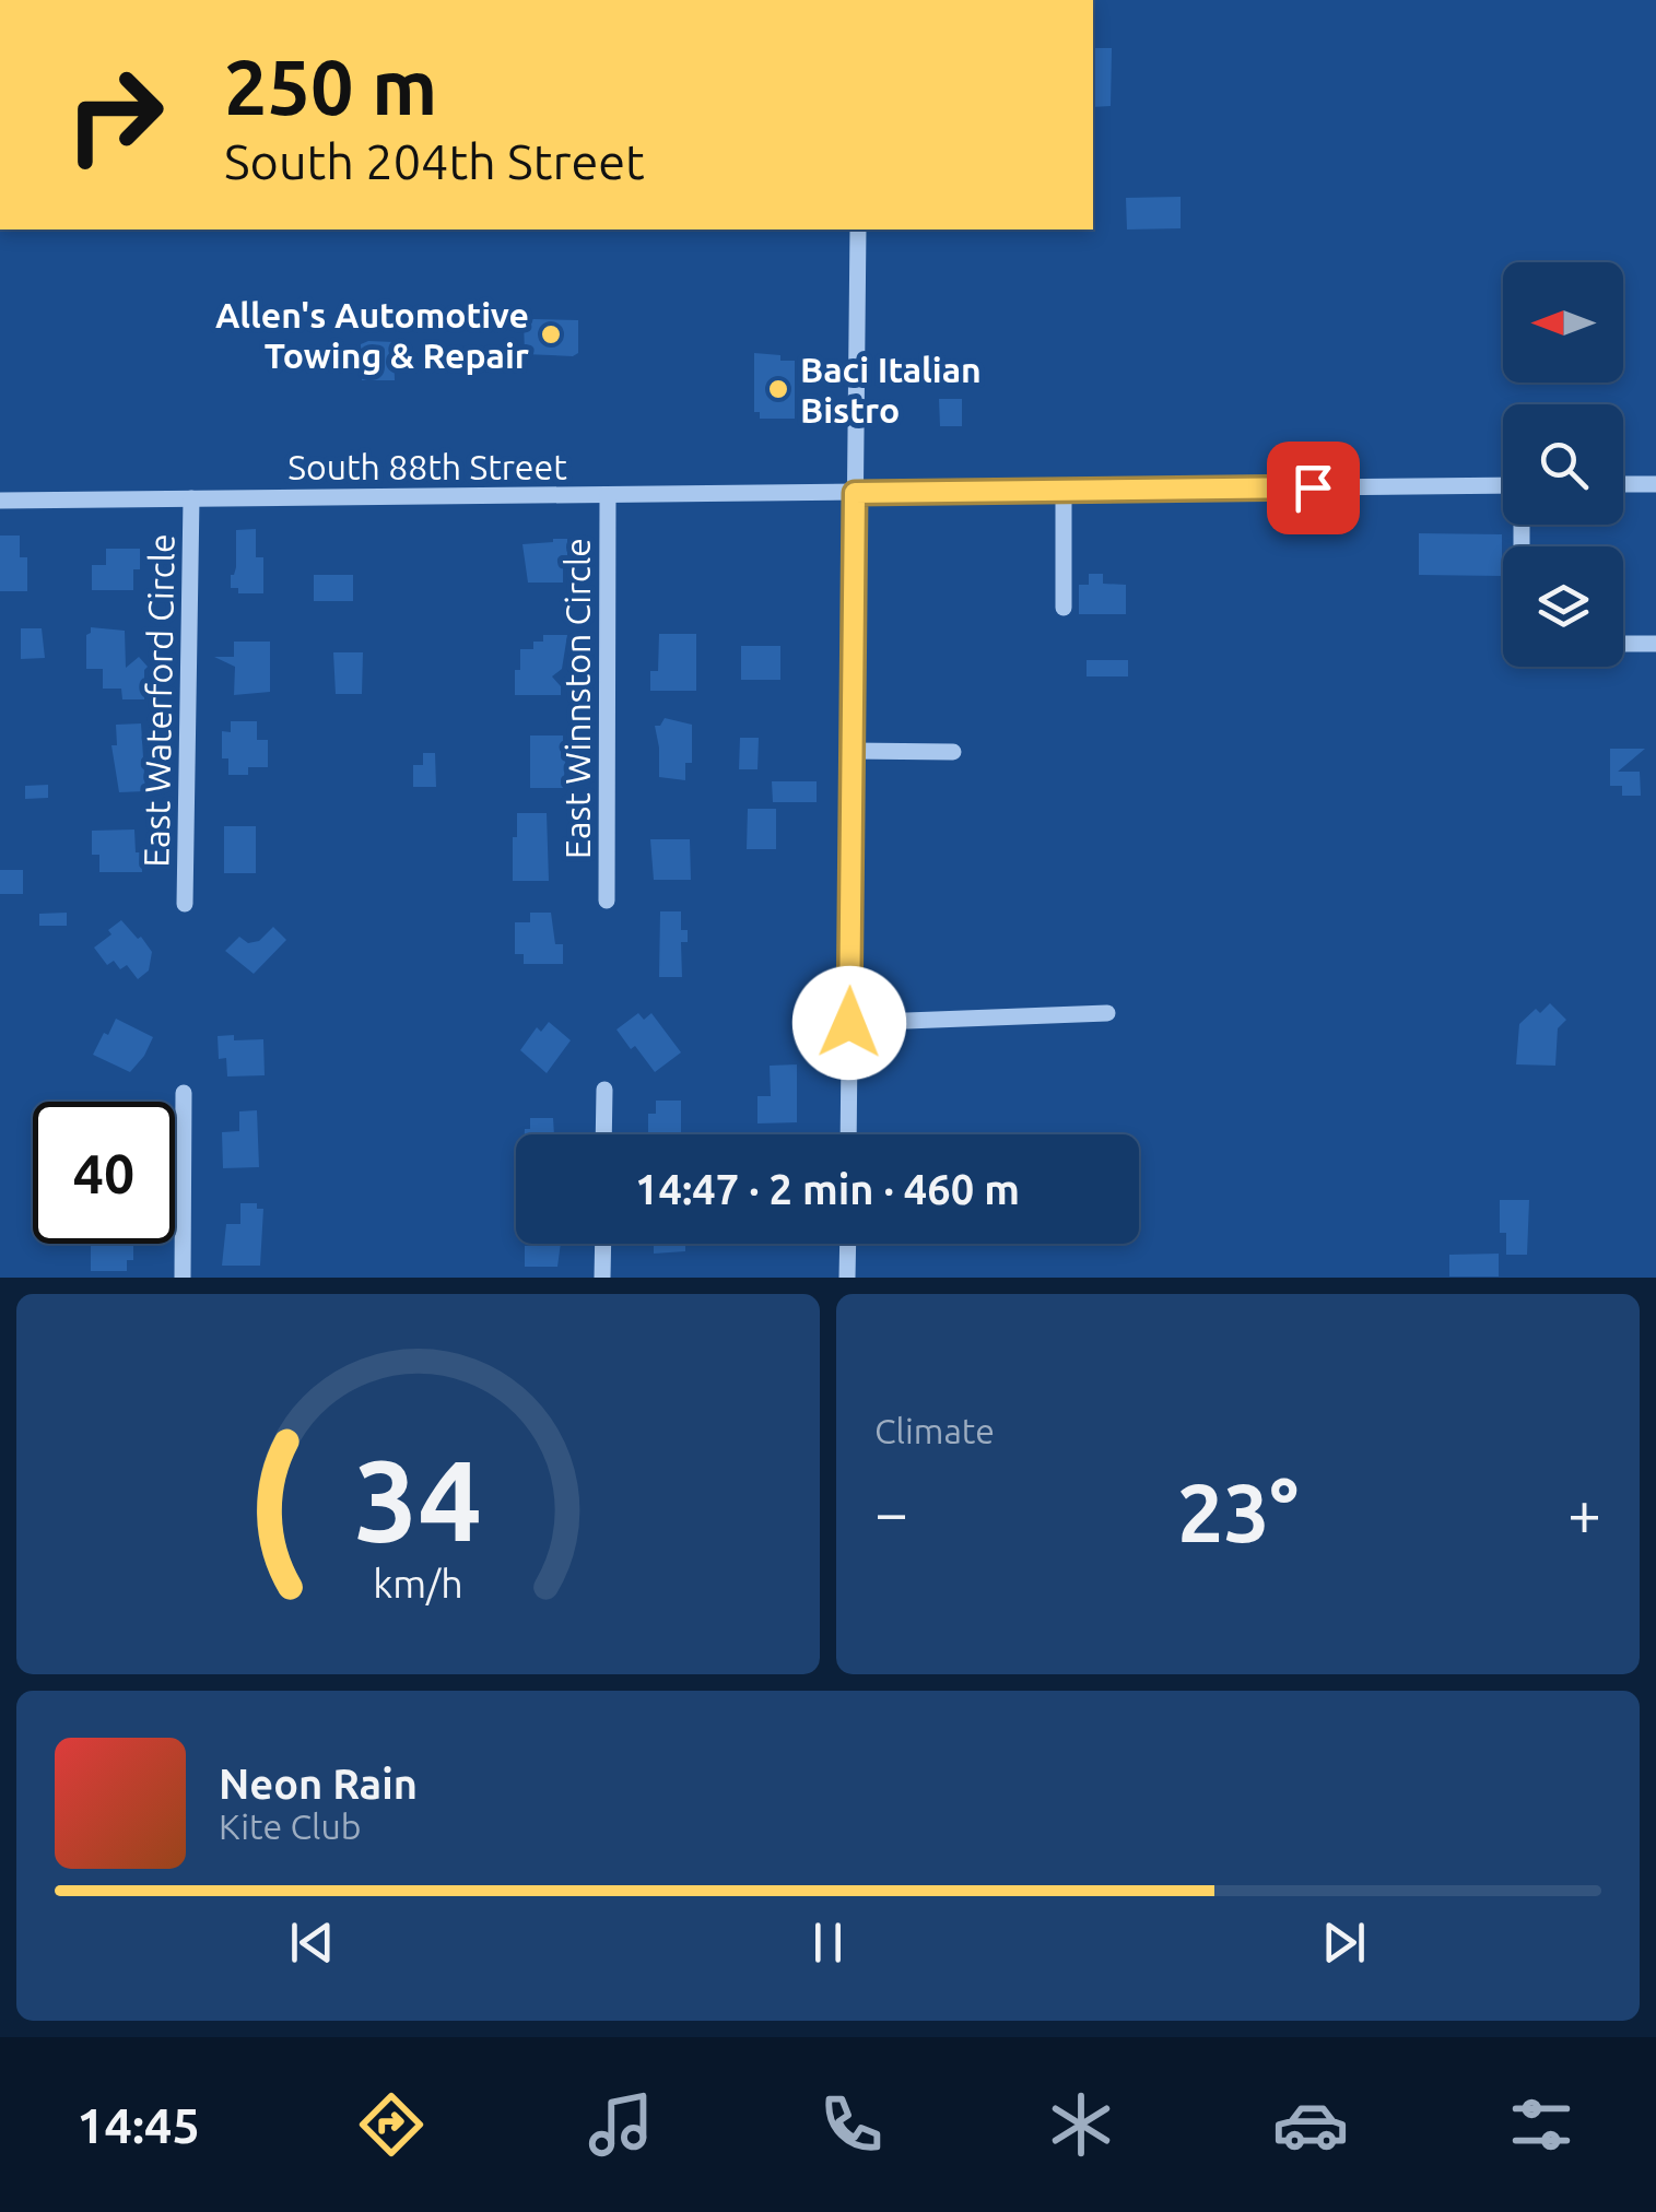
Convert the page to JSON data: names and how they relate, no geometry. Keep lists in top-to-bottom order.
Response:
{
  "streets": {
    "street": ["South 88th Street", "East Winnston Circle", "East Waterford Circle"]
  },
  "crossings": [
    ["South 88th Street", "East Winnston Circle"],
    ["South 88th Street", "East Waterford Circle"]
  ],
  "places": ["Allen's Automotive Towing & Repair", "Baci Italian Bistro"],
  "north": "left",
  "page": {
    "turn": ["250 m", "South 204th Street"],
    "limit": "40",
    "trip": "14:47 · 2 min · 460 m",
    "tile": "Climate",
    "heat": ["−", "23°", "+"],
    "song": ["Neon Rain", "Kite Club"],
    "tabs": "14:45",
    "gauge": ["34", "km/h"]
  }
}
